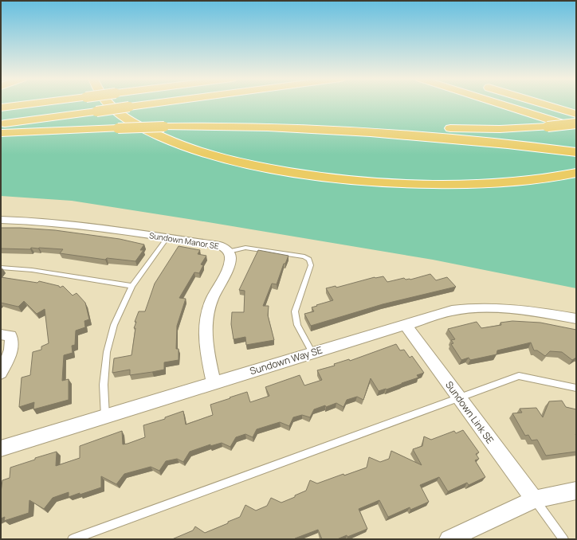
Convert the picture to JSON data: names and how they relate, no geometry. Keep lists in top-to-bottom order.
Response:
{
  "streets": {
    "street": ["Sundown Manor SE", "Sundown Way SE", "Sundown Link SE"]
  },
  "crossings": [
    ["Sundown Manor SE", "Sundown Way SE"],
    ["Sundown Way SE", "Sundown Link SE"]
  ]
}
